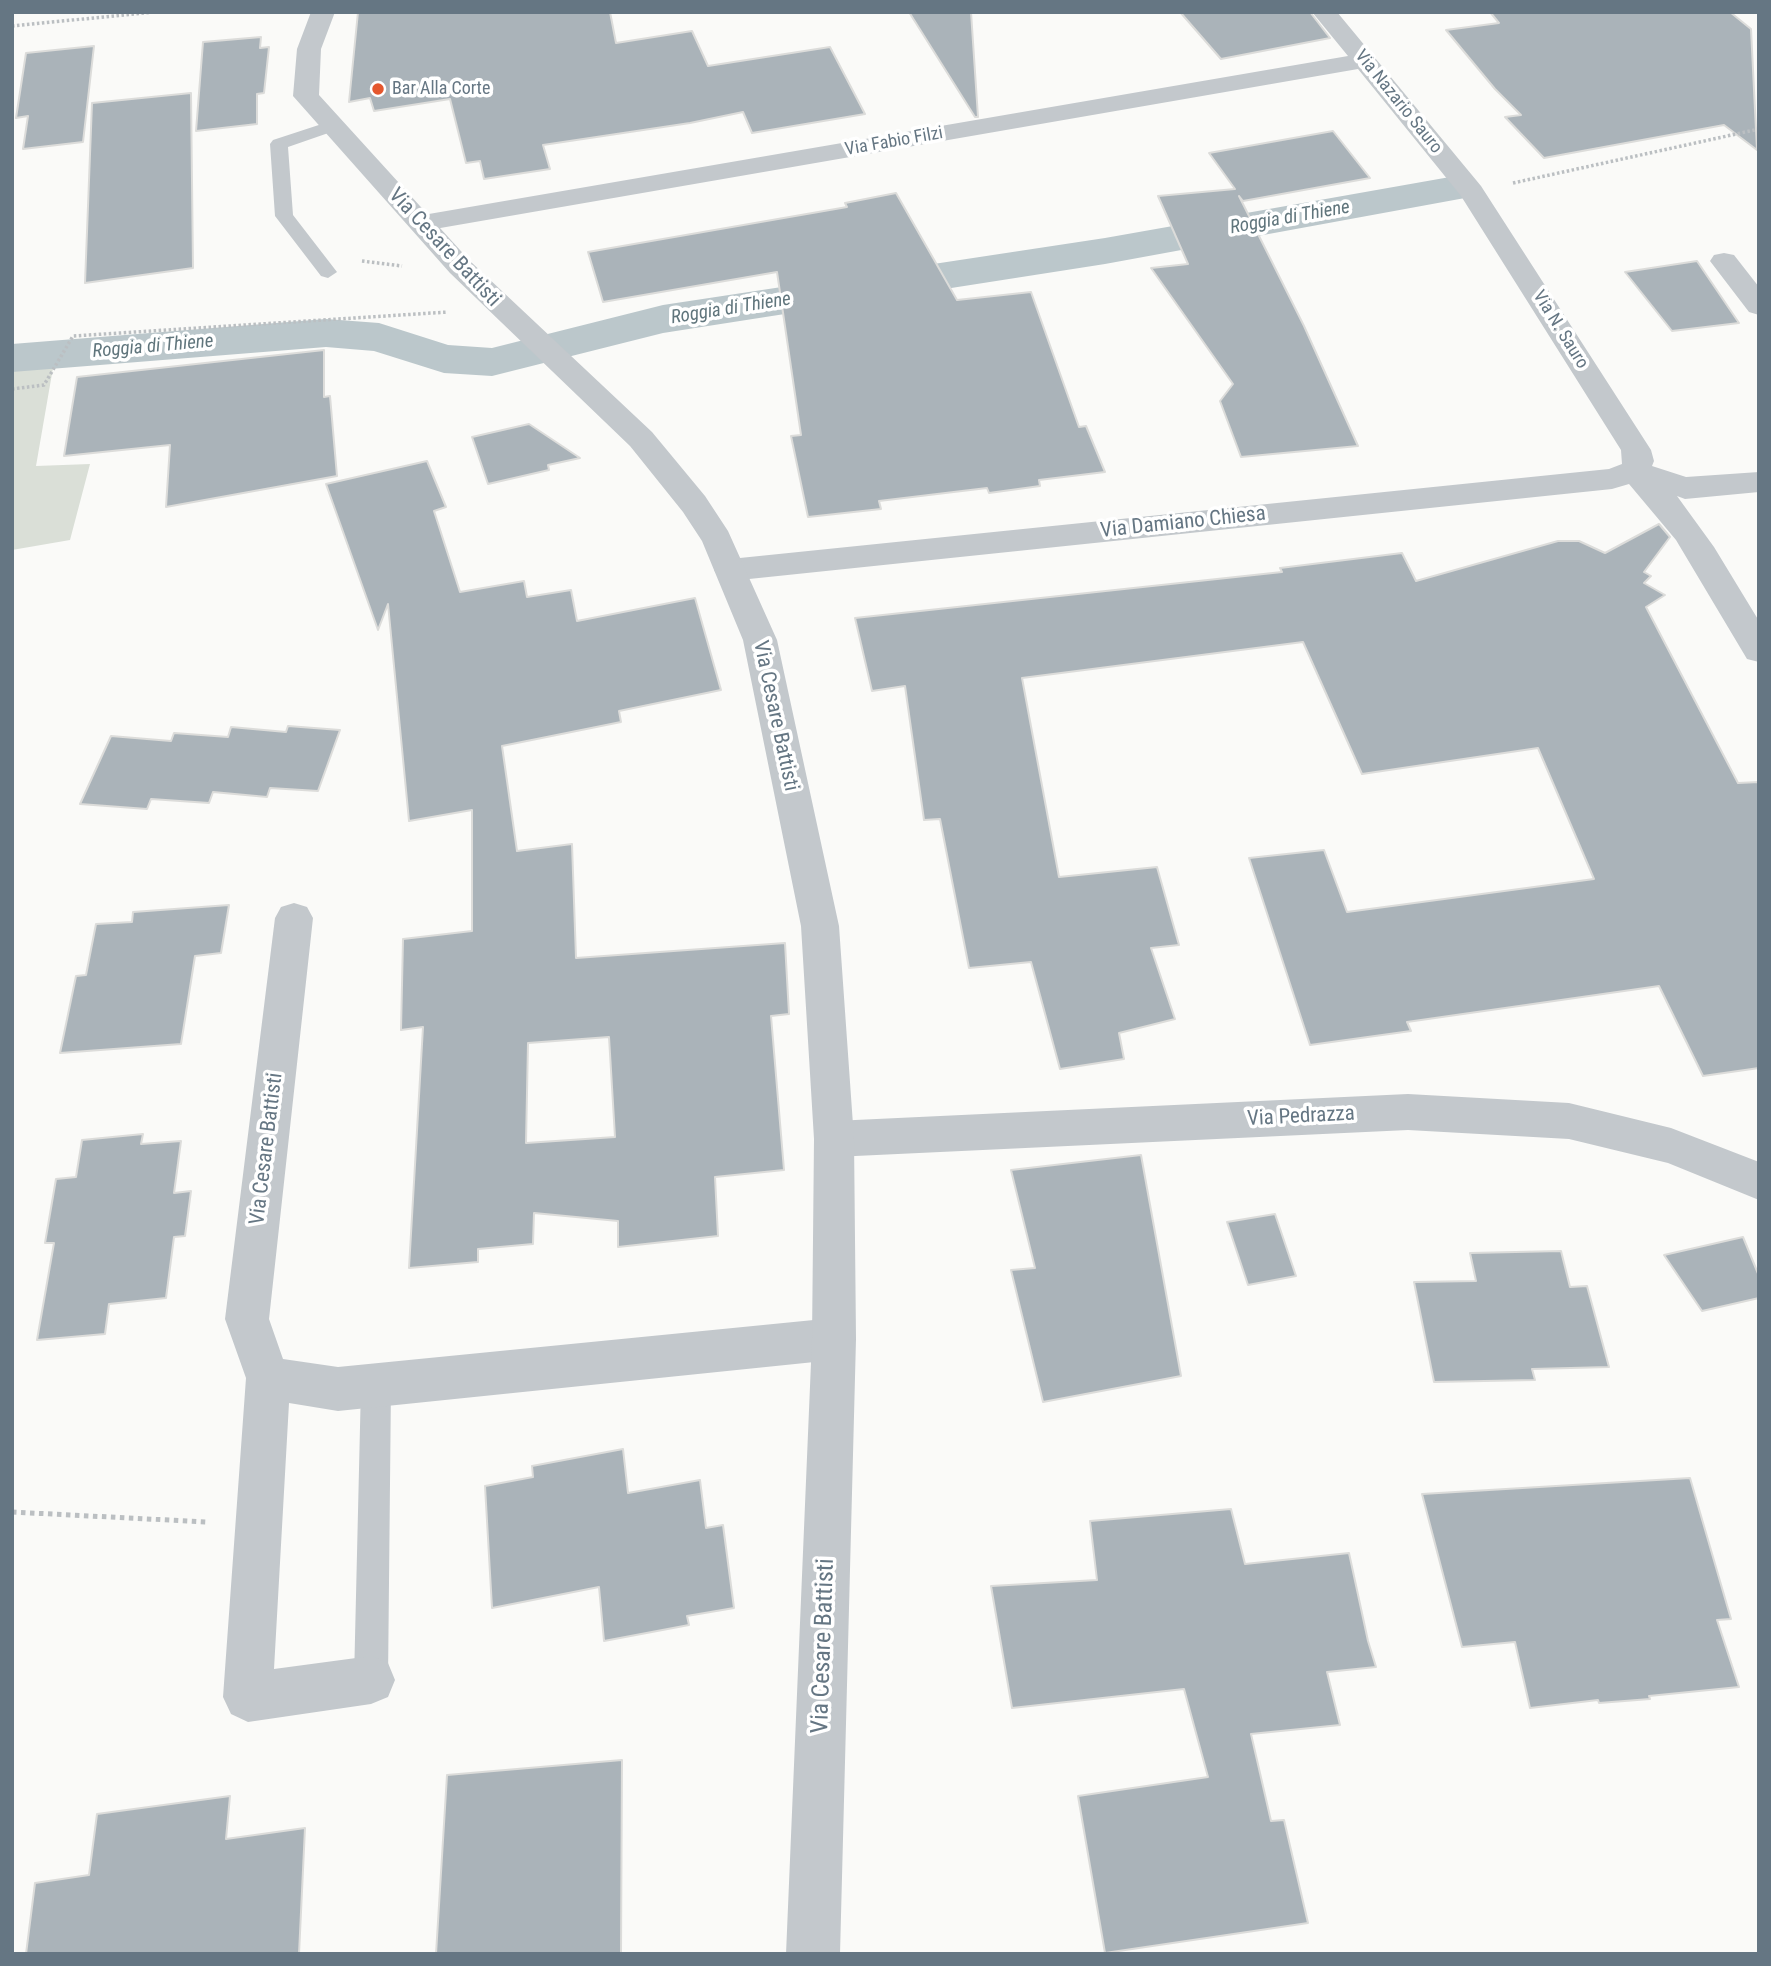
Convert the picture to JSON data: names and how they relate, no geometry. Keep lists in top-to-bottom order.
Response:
{
  "streets": {
    "street": [
      "Via Nazario Sauro",
      "Via Fabio Filzi",
      "Via Cesare Battisti",
      "Via N. Sauro",
      "Via Damiano Chiesa",
      "Via Pedrazza"
    ]
  },
  "crossings": [
    ["Via Nazario Sauro", "Via Fabio Filzi"],
    ["Via Nazario Sauro", "Via N. Sauro"],
    ["Via Fabio Filzi", "Via Cesare Battisti"],
    ["Via Cesare Battisti", "Via Damiano Chiesa"],
    ["Via Cesare Battisti", "Via Pedrazza"],
    ["Via N. Sauro", "Via Damiano Chiesa"]
  ],
  "water": ["Roggia di Thiene"],
  "places": ["Bar Alla Corte"]
}
